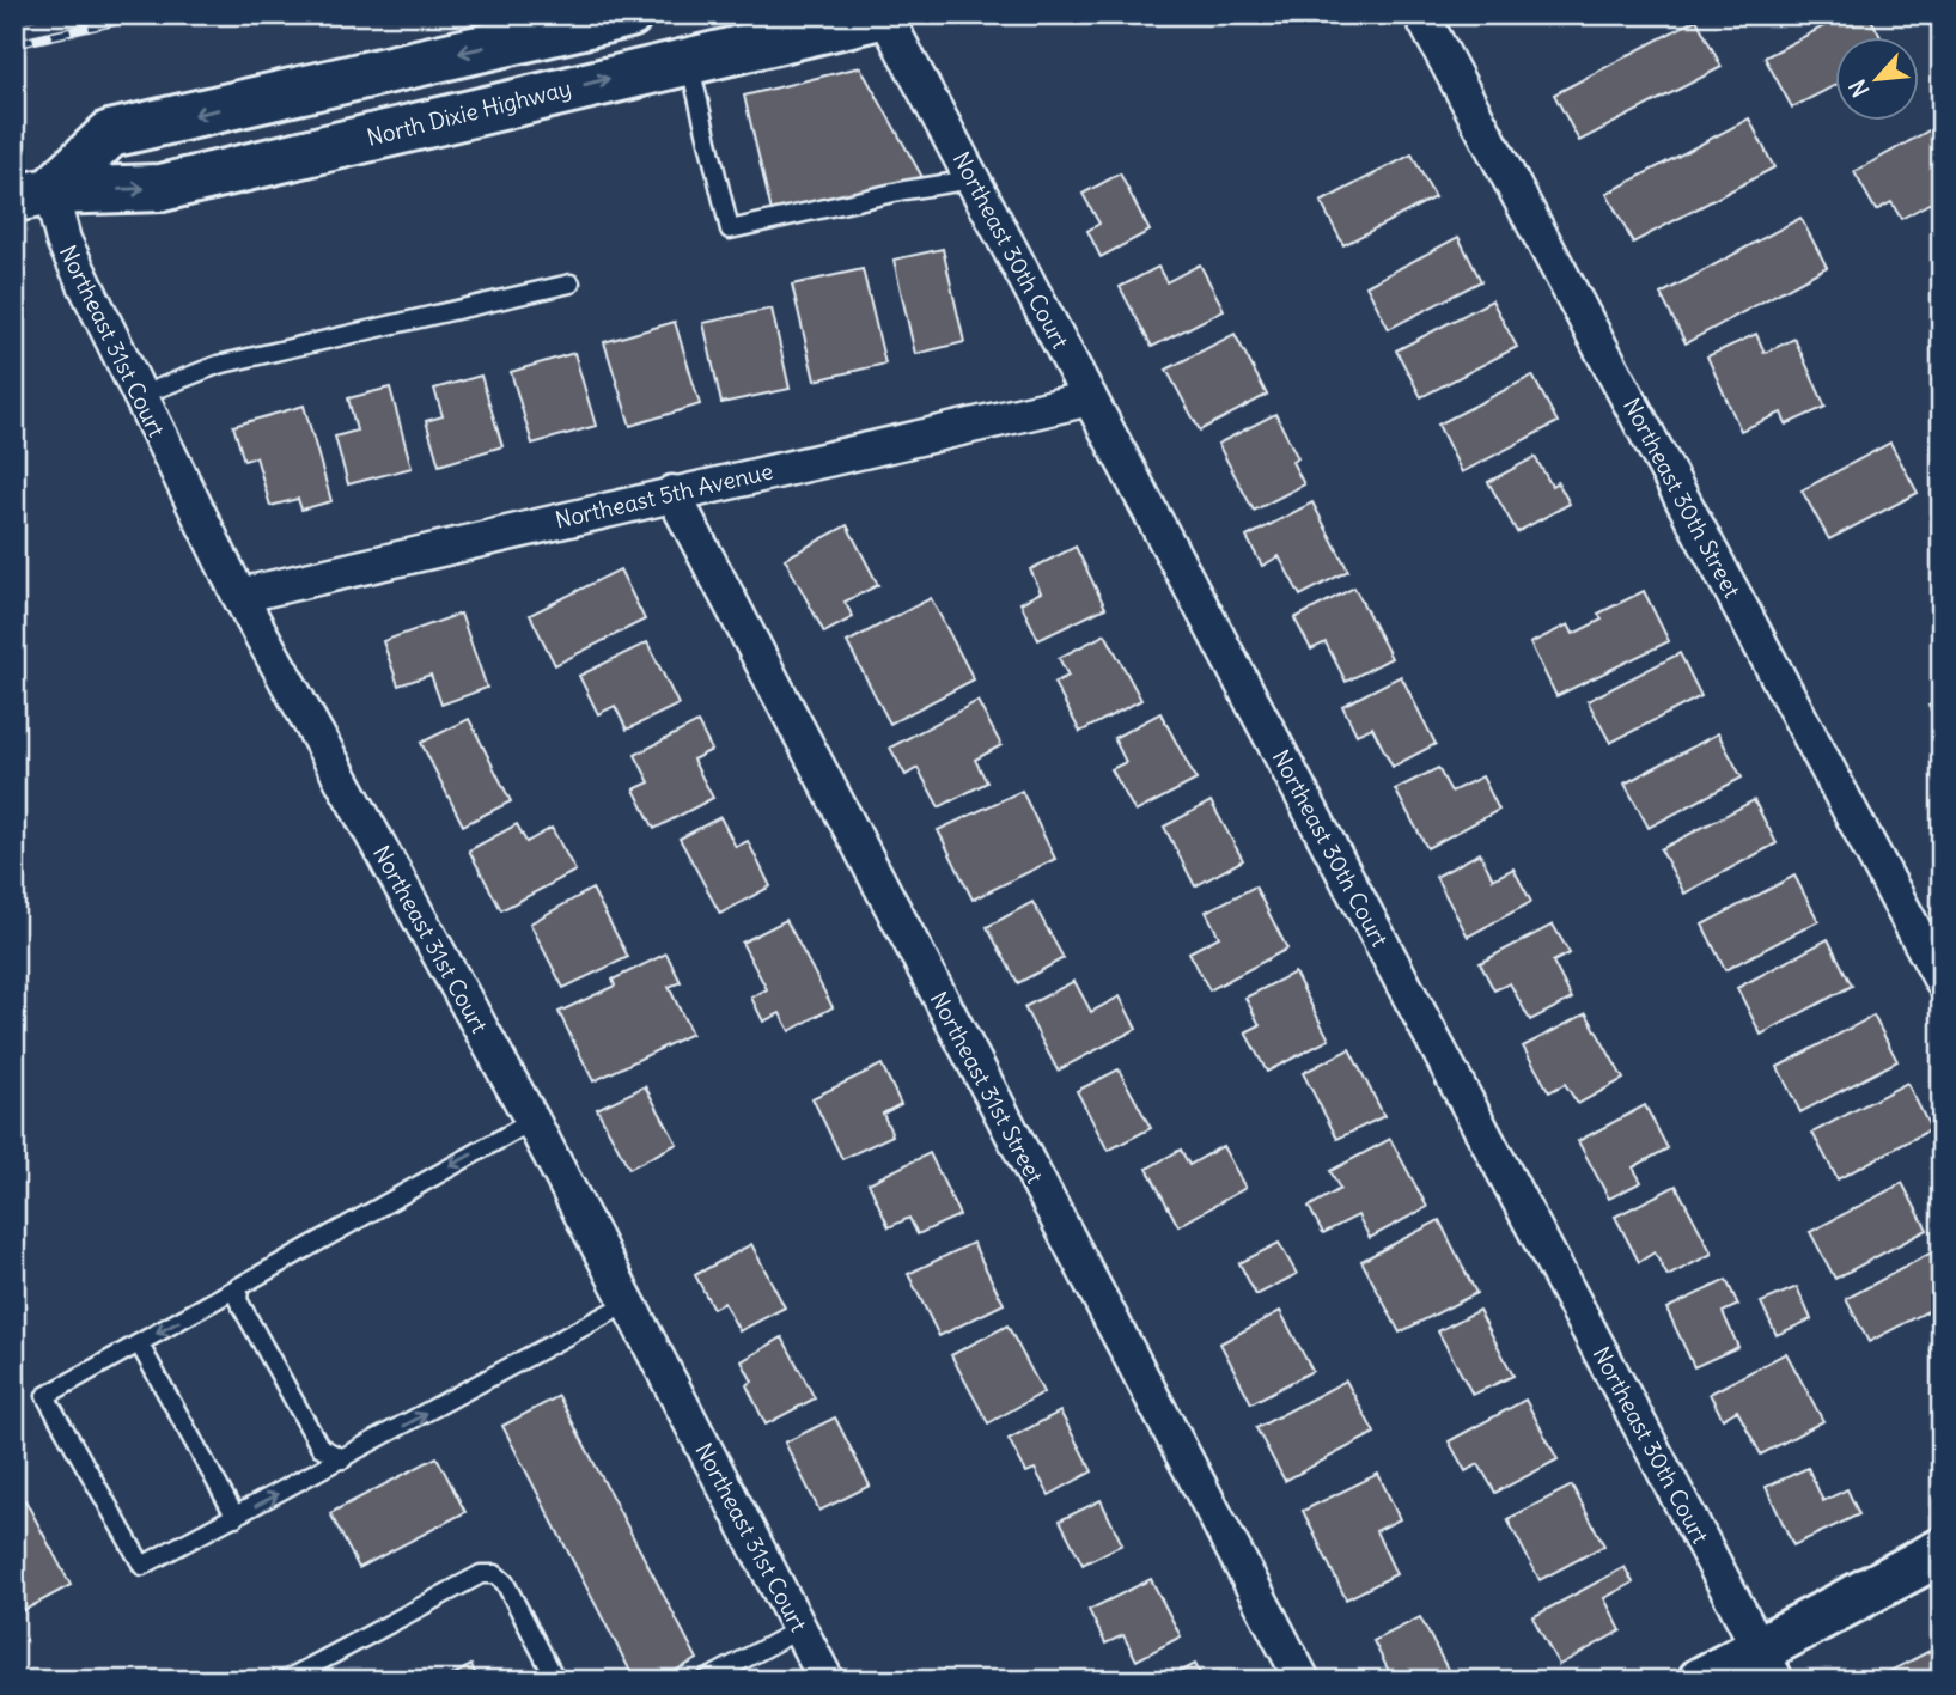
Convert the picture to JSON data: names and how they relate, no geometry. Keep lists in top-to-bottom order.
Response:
{
  "streets": {
    "main road": ["North Dixie Highway"],
    "street": [
      "Northeast 30th Court",
      "Northeast 31st Court",
      "Northeast 5th Avenue",
      "Northeast 30th Street",
      "Northeast 31st Street"
    ]
  },
  "crossings": [
    ["North Dixie Highway", "Northeast 30th Court"],
    ["North Dixie Highway", "Northeast 31st Court"],
    ["Northeast 30th Court", "Northeast 5th Avenue"],
    ["Northeast 31st Court", "Northeast 5th Avenue"],
    ["Northeast 5th Avenue", "Northeast 31st Street"]
  ],
  "north": "bottom left"
}
